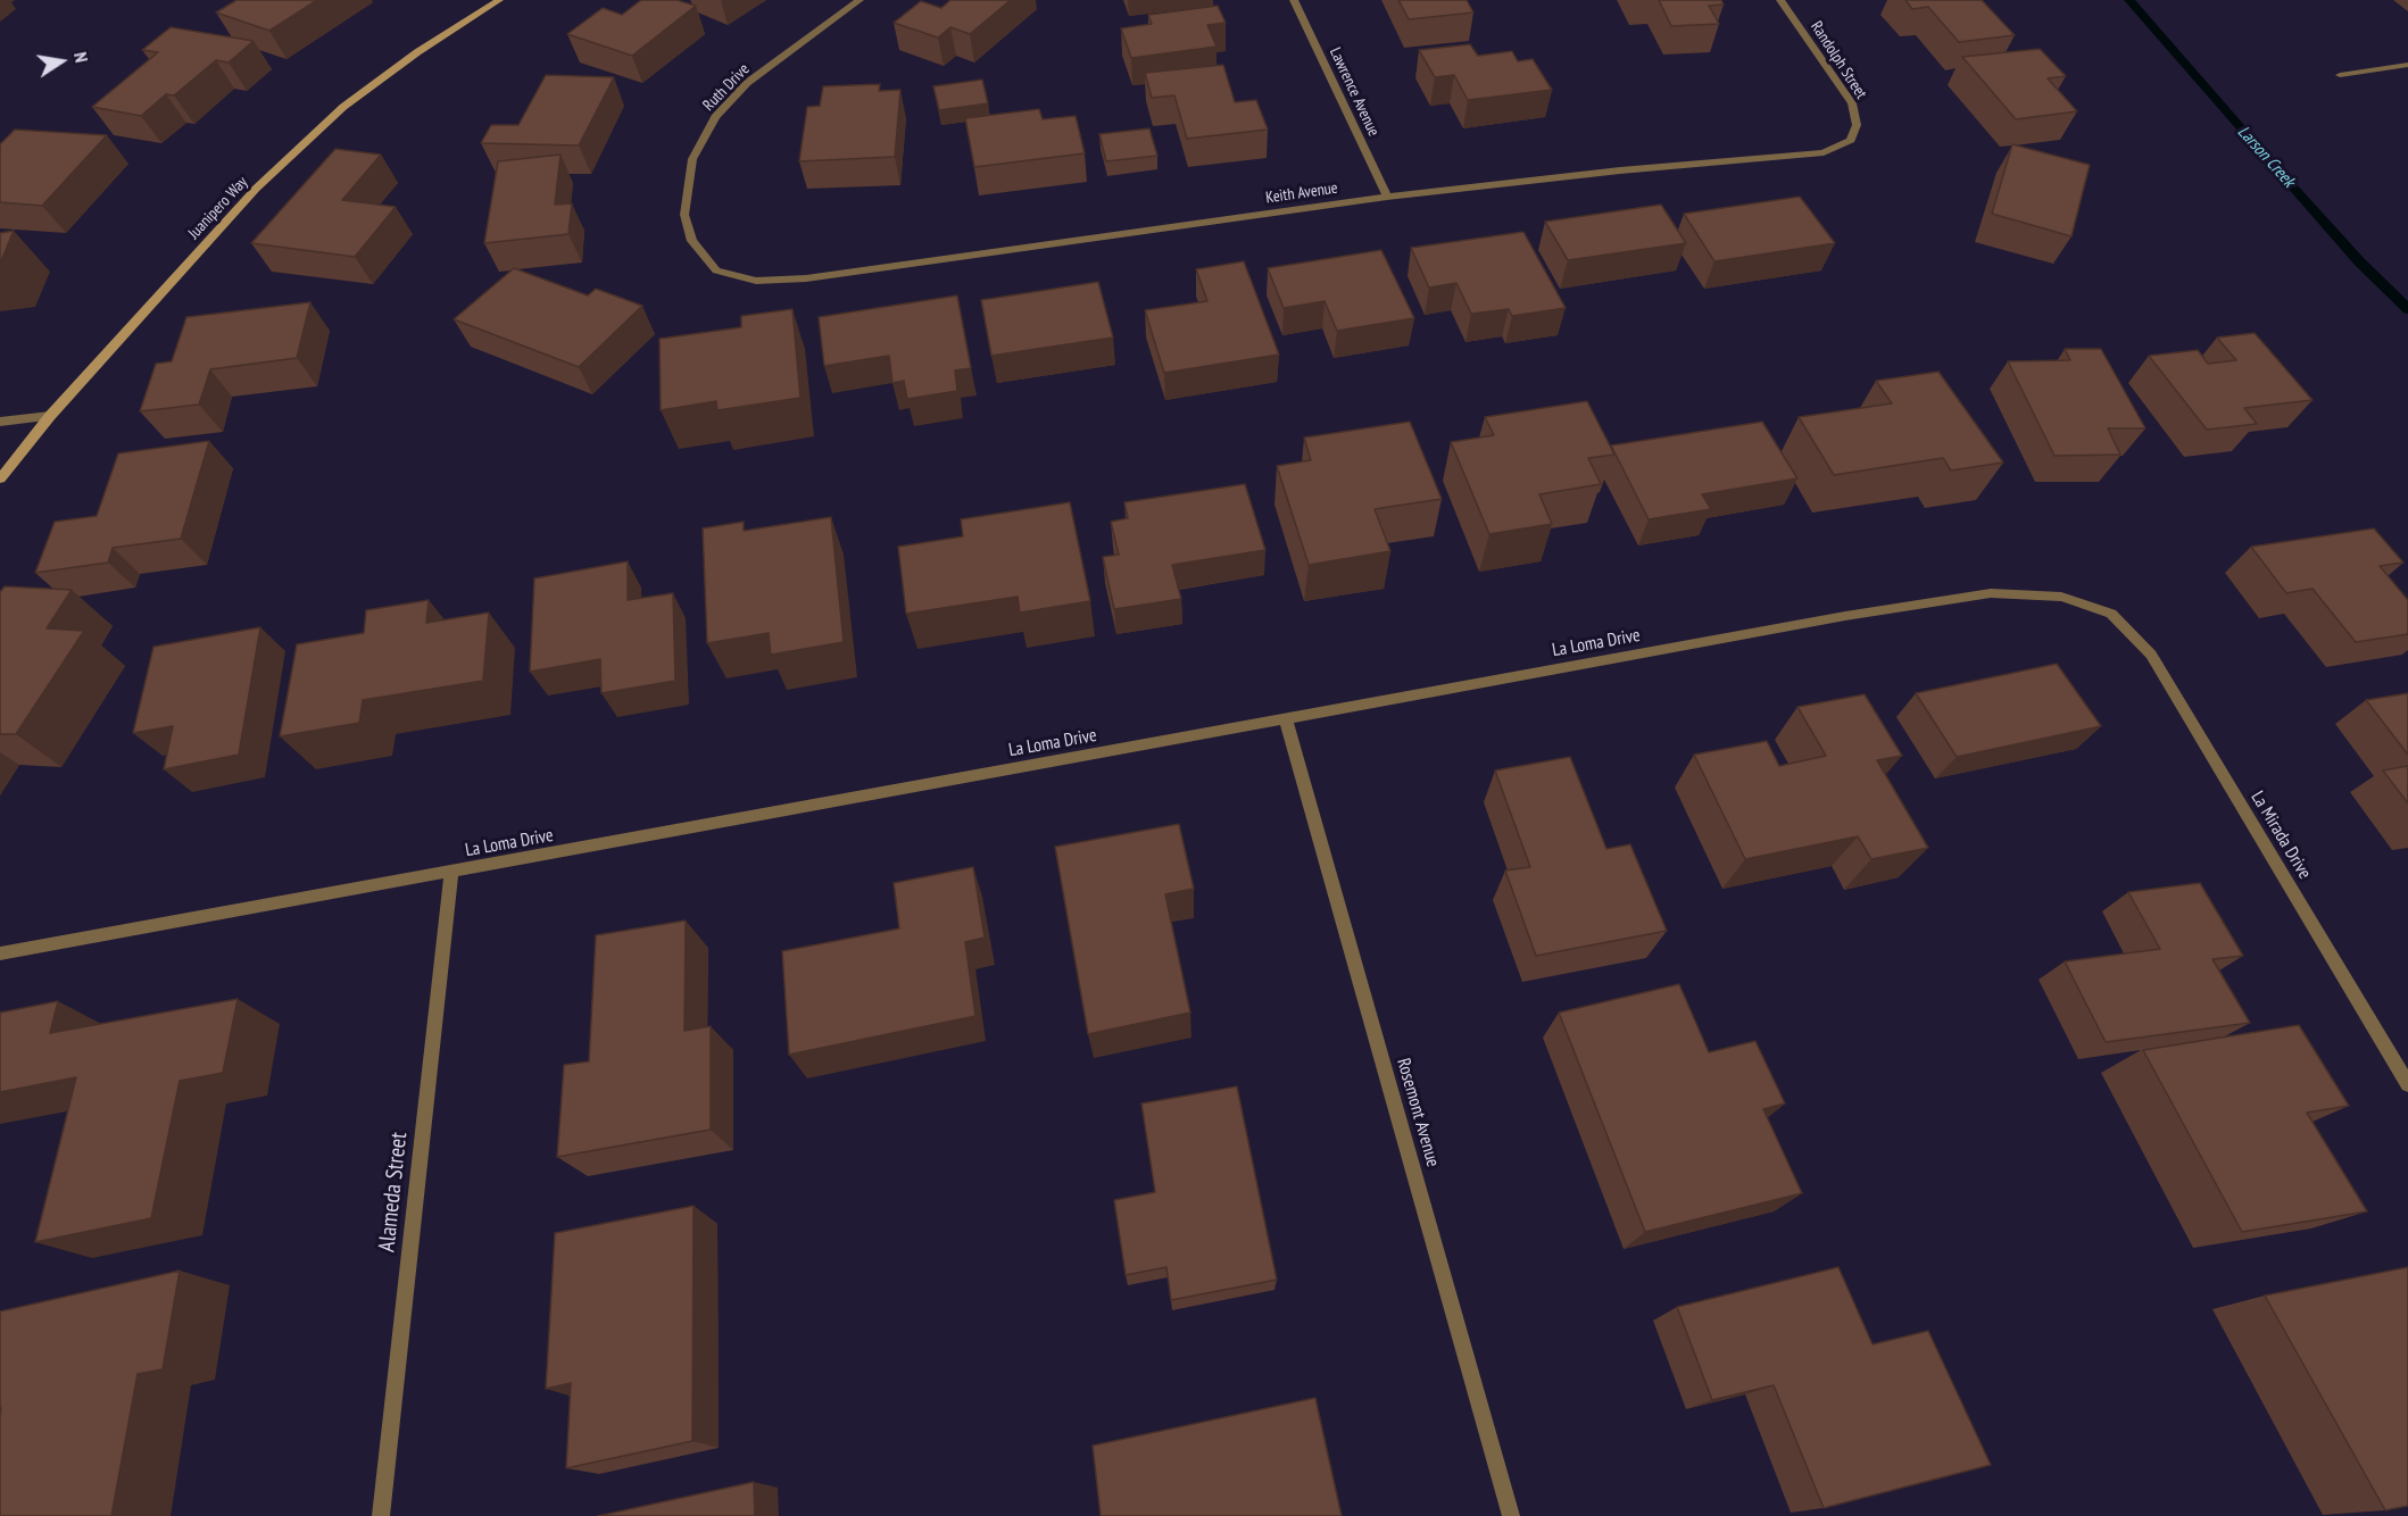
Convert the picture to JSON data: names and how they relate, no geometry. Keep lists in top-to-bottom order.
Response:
{
  "streets": {
    "street": [
      "Randolph Street",
      "Ruth Drive",
      "Lawrence Avenue",
      "Keith Avenue",
      "Juanipero Way",
      "La Loma Drive",
      "La Mirada Drive",
      "Rosemont Avenue",
      "Alameda Street"
    ]
  },
  "crossings": [
    ["Randolph Street", "Keith Avenue"],
    ["Ruth Drive", "Keith Avenue"],
    ["Lawrence Avenue", "Keith Avenue"],
    ["La Loma Drive", "La Mirada Drive"],
    ["La Loma Drive", "Rosemont Avenue"],
    ["La Loma Drive", "Alameda Street"]
  ],
  "water": ["Larson Creek"],
  "north": "right"
}
